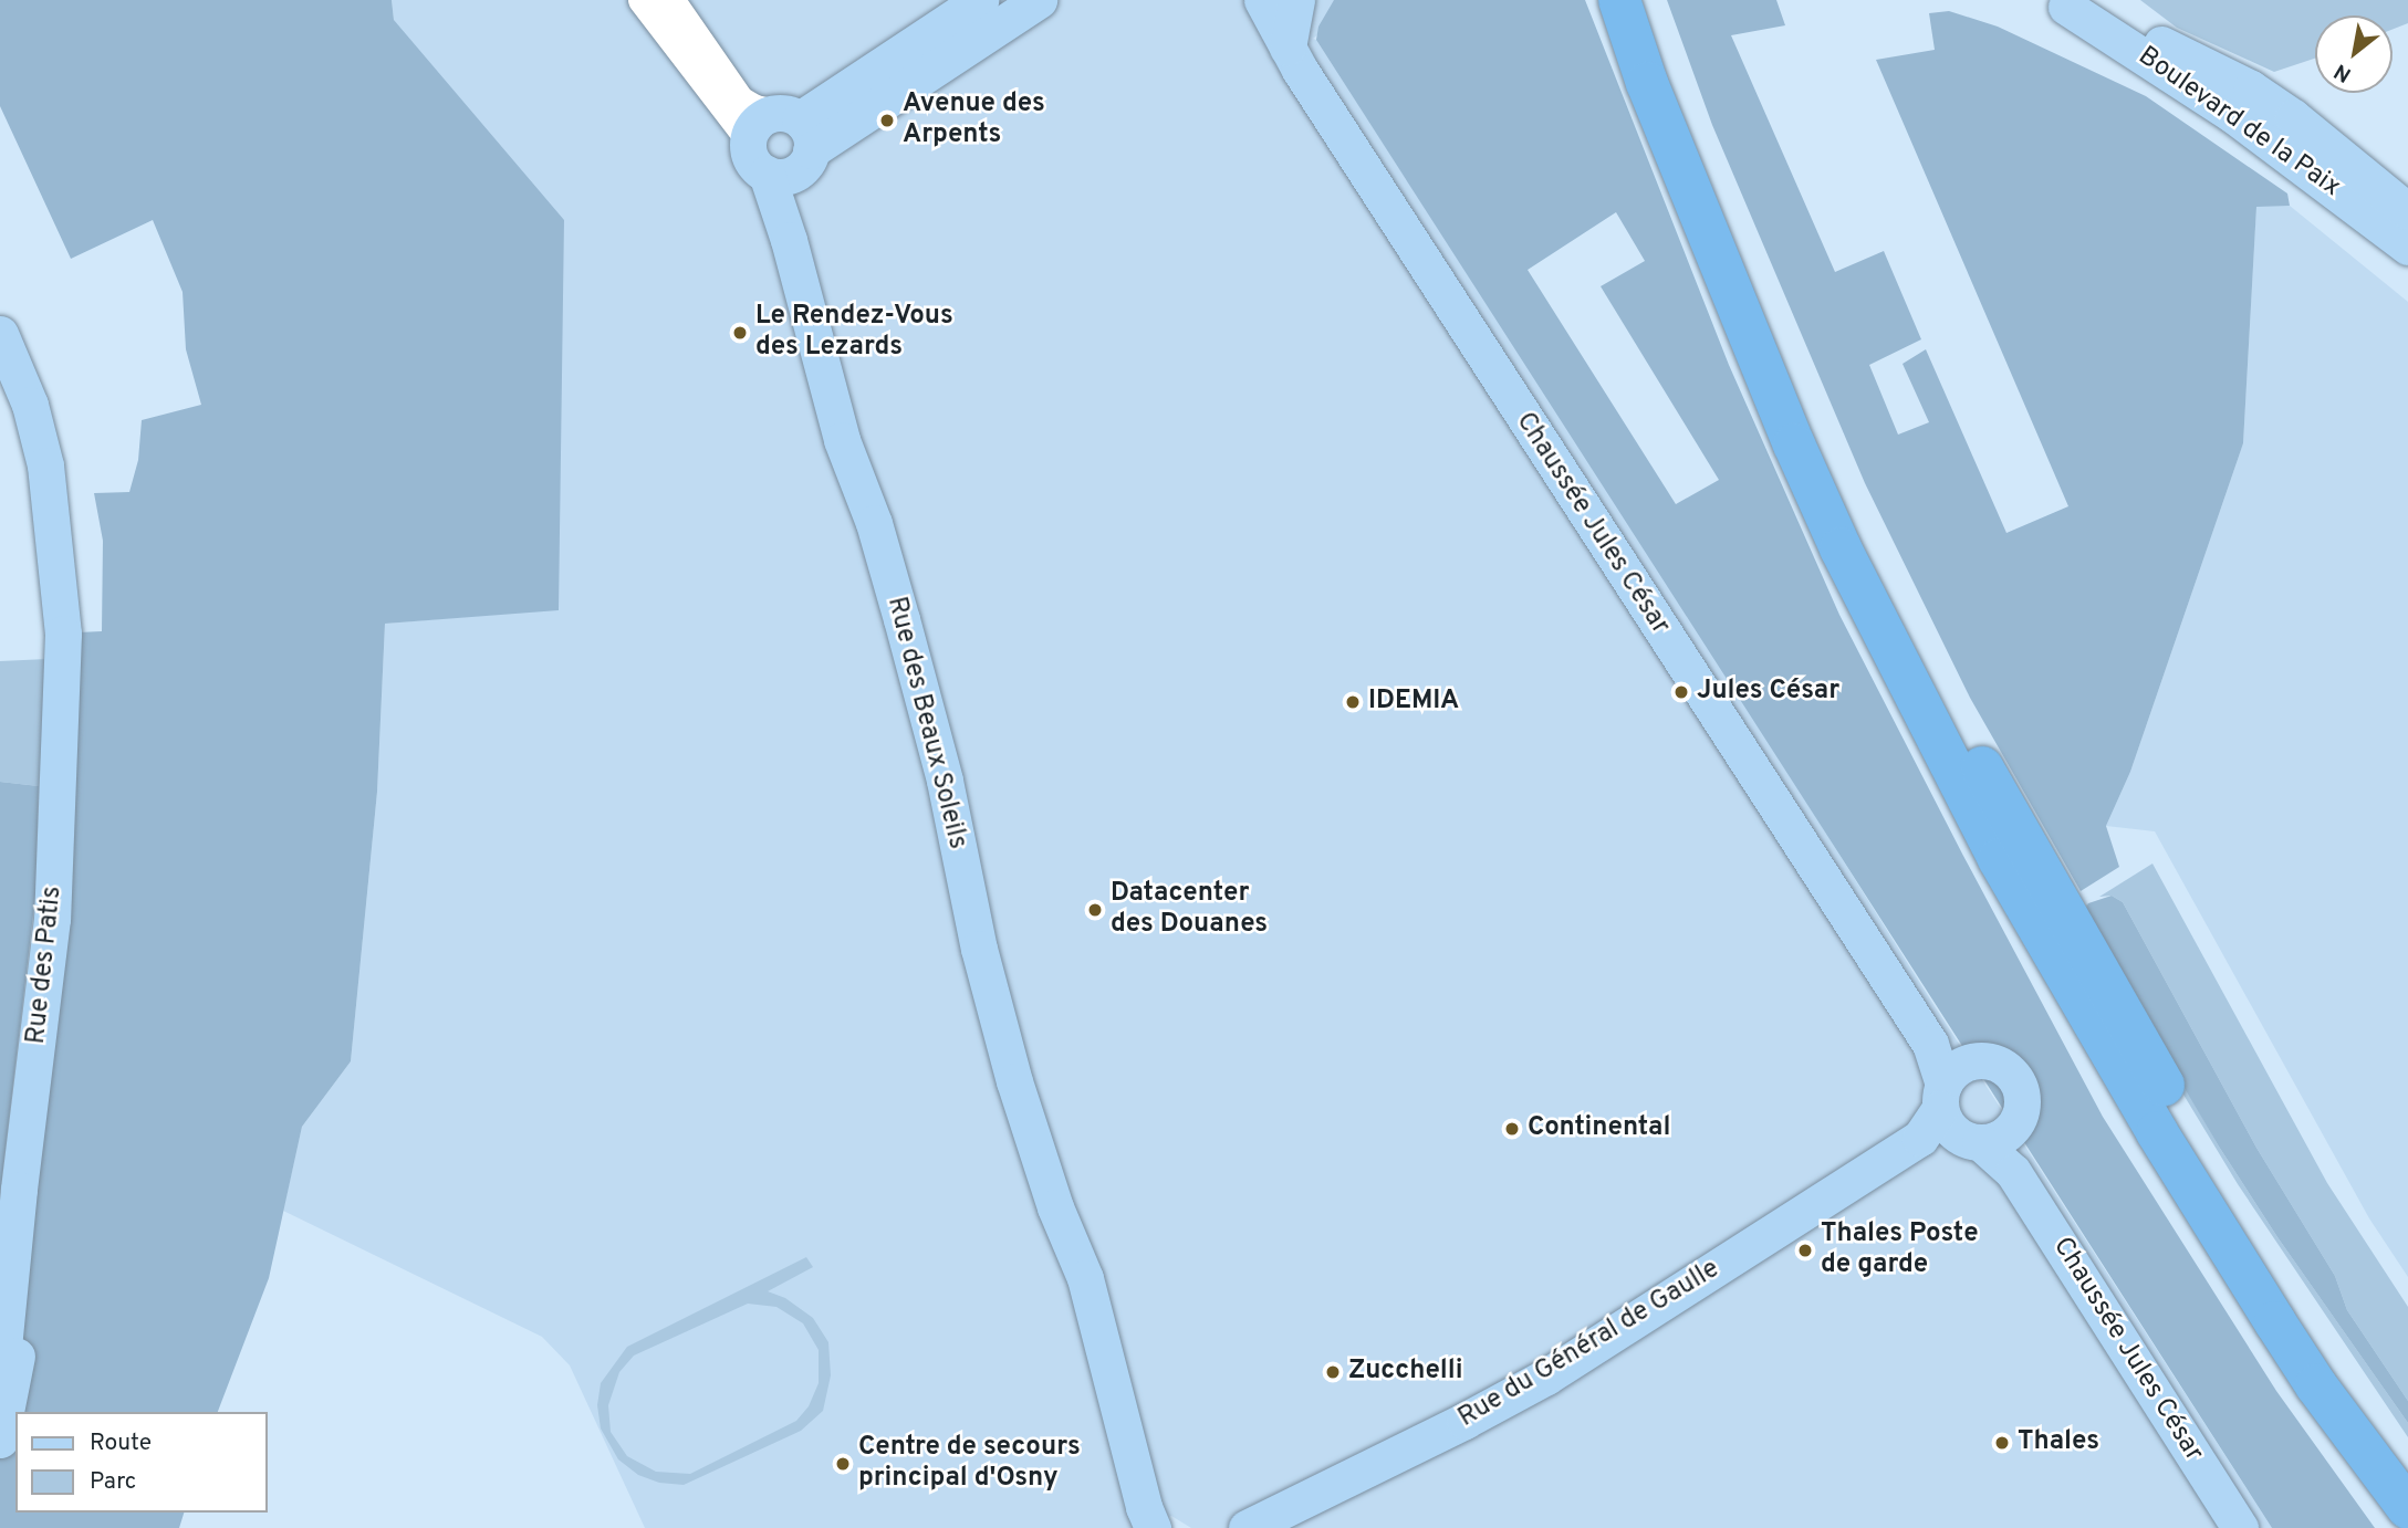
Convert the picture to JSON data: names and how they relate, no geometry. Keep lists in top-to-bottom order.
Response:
{
  "streets": {
    "main road": [
      "Boulevard de la Paix",
      "Chaussée Jules César",
      "Rue des Beaux Soleils",
      "Rue des Patis",
      "Rue du Général de Gaulle"
    ]
  },
  "crossings": [
    ["Chaussée Jules César", "Rue du Général de Gaulle"]
  ],
  "places": [
    "Avenue des Arpents",
    "Le Rendez-Vous des Lezards",
    "Jules César",
    "IDEMIA",
    "Datacenter des Douanes",
    "Continental",
    "Thales Poste de garde",
    "Zucchelli",
    "Thales",
    "Centre de secours principal d'Osny"
  ],
  "legend": ["Route", "Parc"],
  "north": "bottom left"
}
